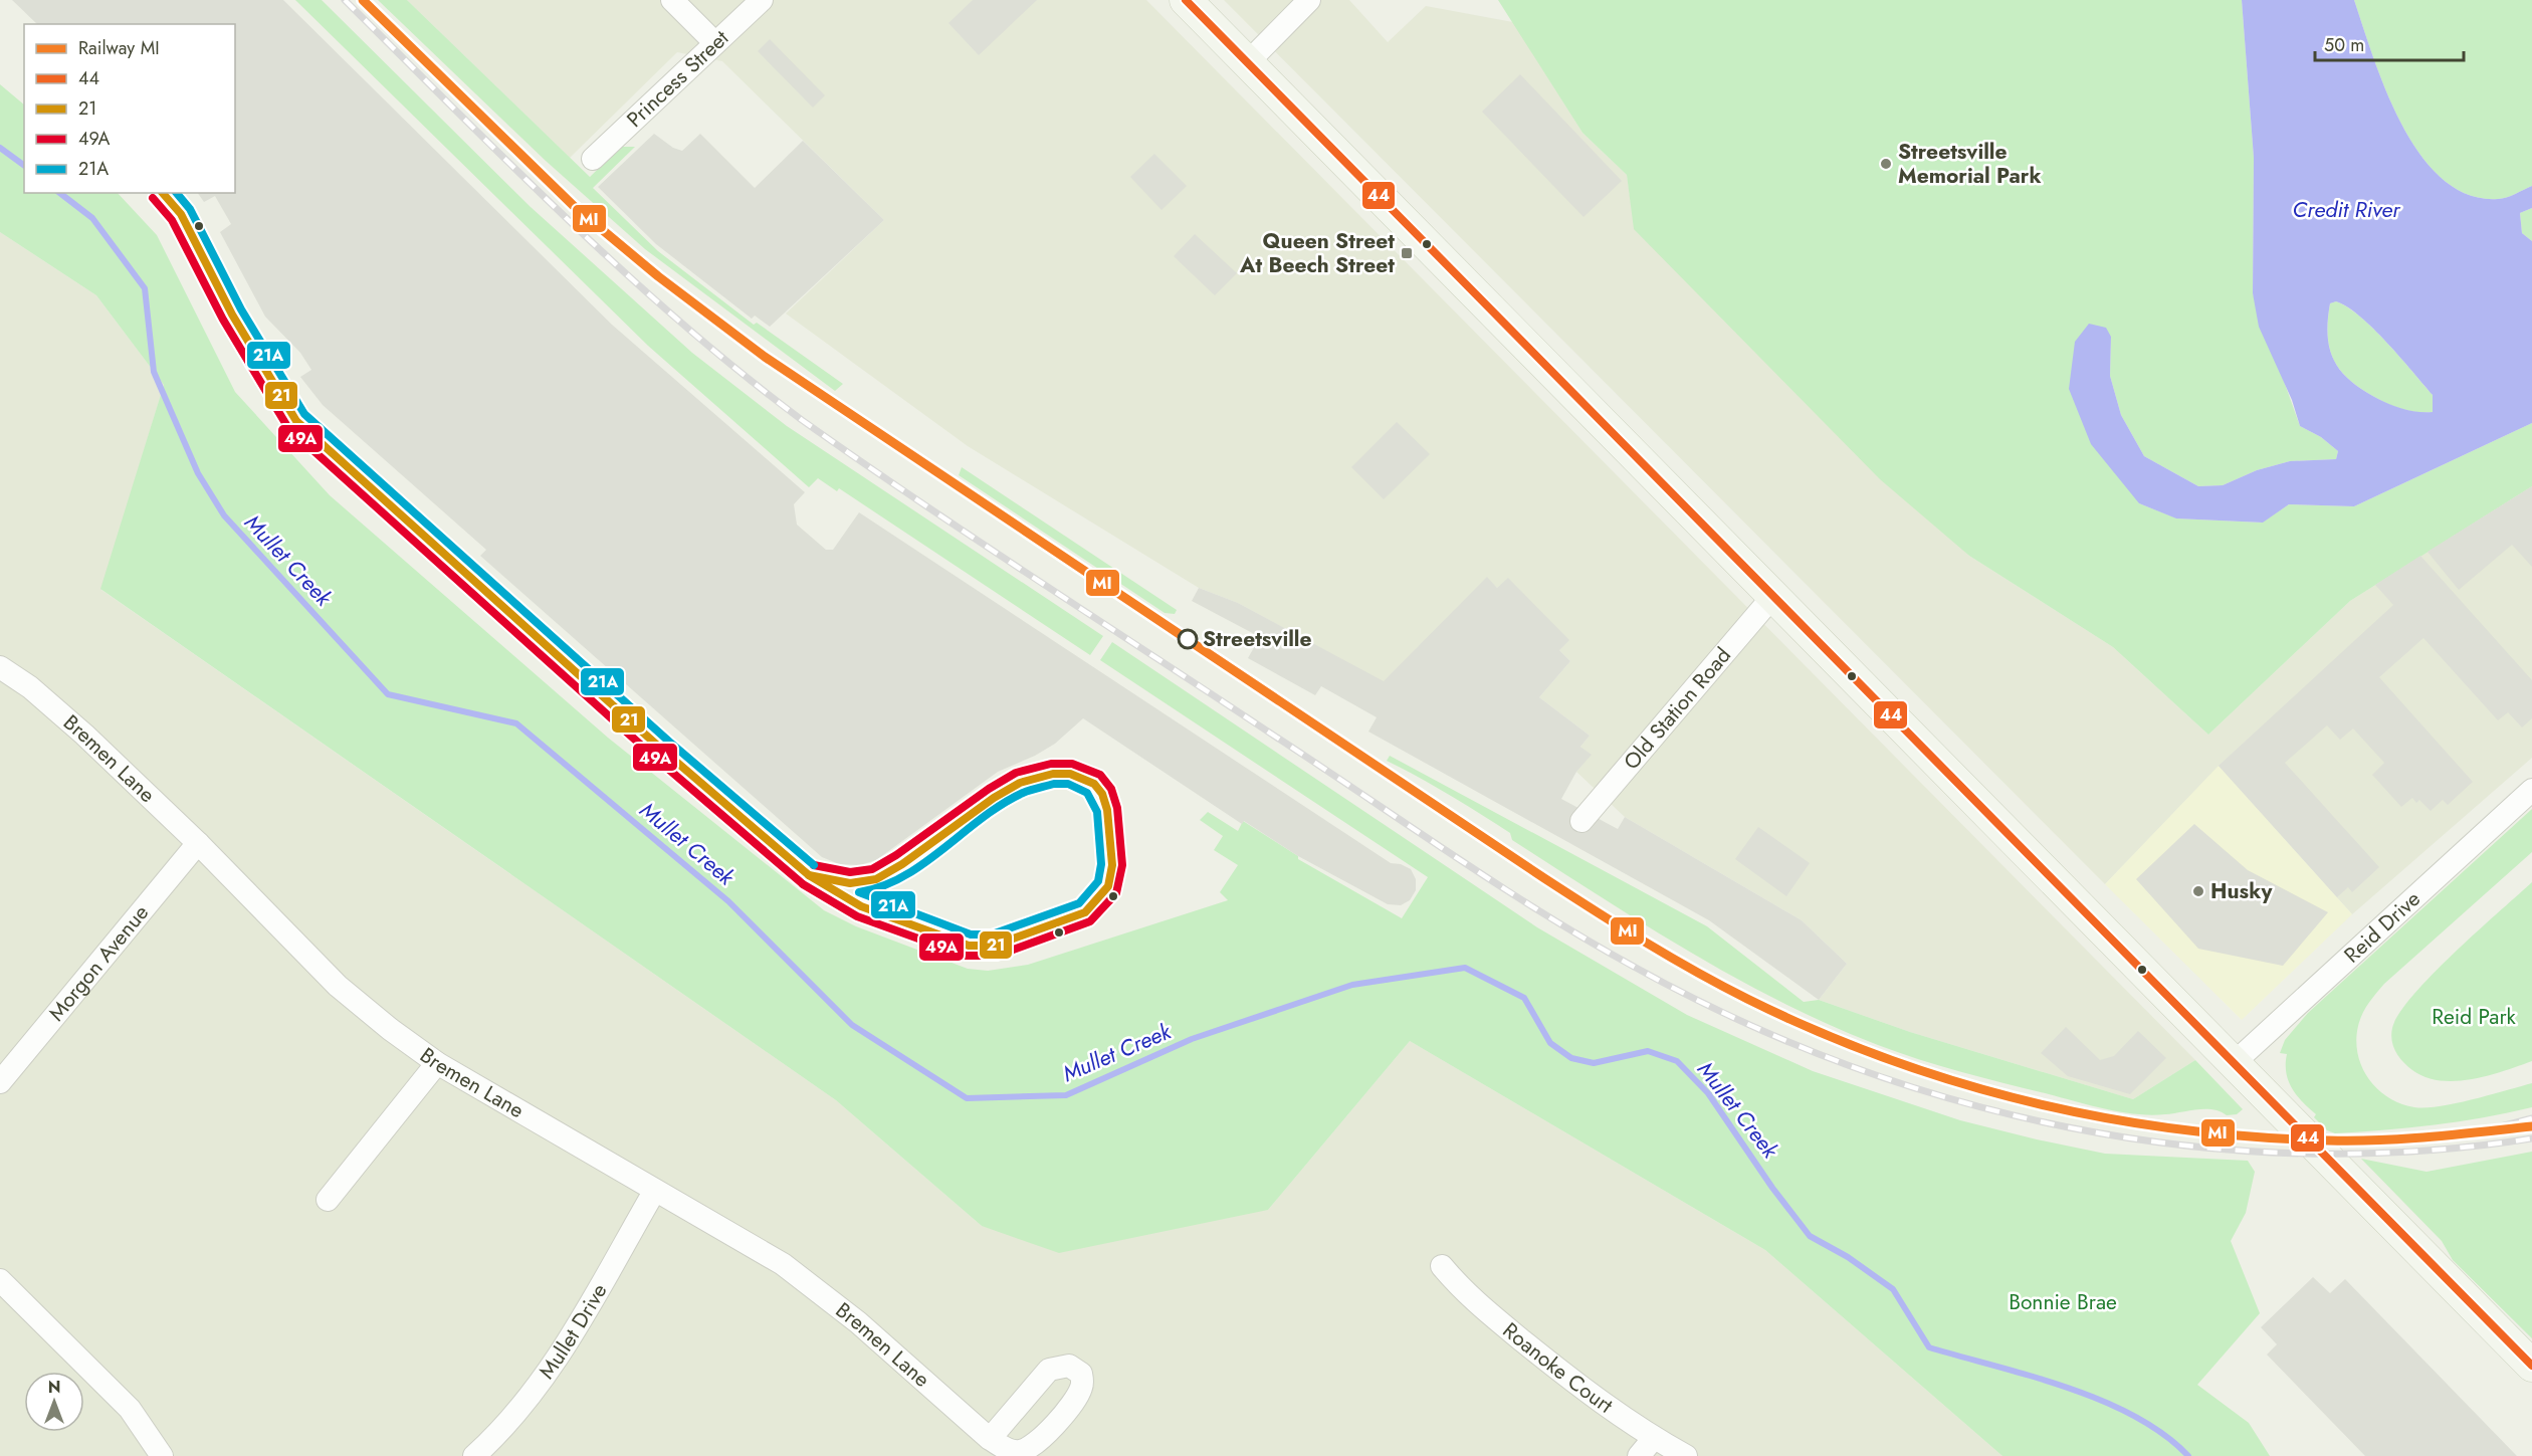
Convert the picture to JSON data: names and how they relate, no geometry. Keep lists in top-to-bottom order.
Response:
{
  "streets": {
    "street": [
      "Princess Street",
      "Old Station Road",
      "Bremen Lane",
      "Reid Drive",
      "Morgon Avenue",
      "Mullet Drive",
      "Roanoke Court"
    ]
  },
  "crossings": [
    ["Bremen Lane", "Morgon Avenue"],
    ["Bremen Lane", "Mullet Drive"]
  ],
  "water": ["Credit River", "Mullet Creek"],
  "parks": ["Reid Park", "Bonnie Brae"],
  "places": {
    "other": ["Streetsville Memorial Park", "Streetsville", "Husky"],
    "transit": ["Queen Street At Beech Street"]
  },
  "lines": [
    "rail line MI",
    "transit line 44",
    "transit line 21",
    "transit line 21A",
    "transit line 49A"
  ],
  "legend": [
    "Railway MI",
    "44",
    "21",
    "49A",
    "21A"
  ],
  "scale_bar": "50 m",
  "north": "top"
}
